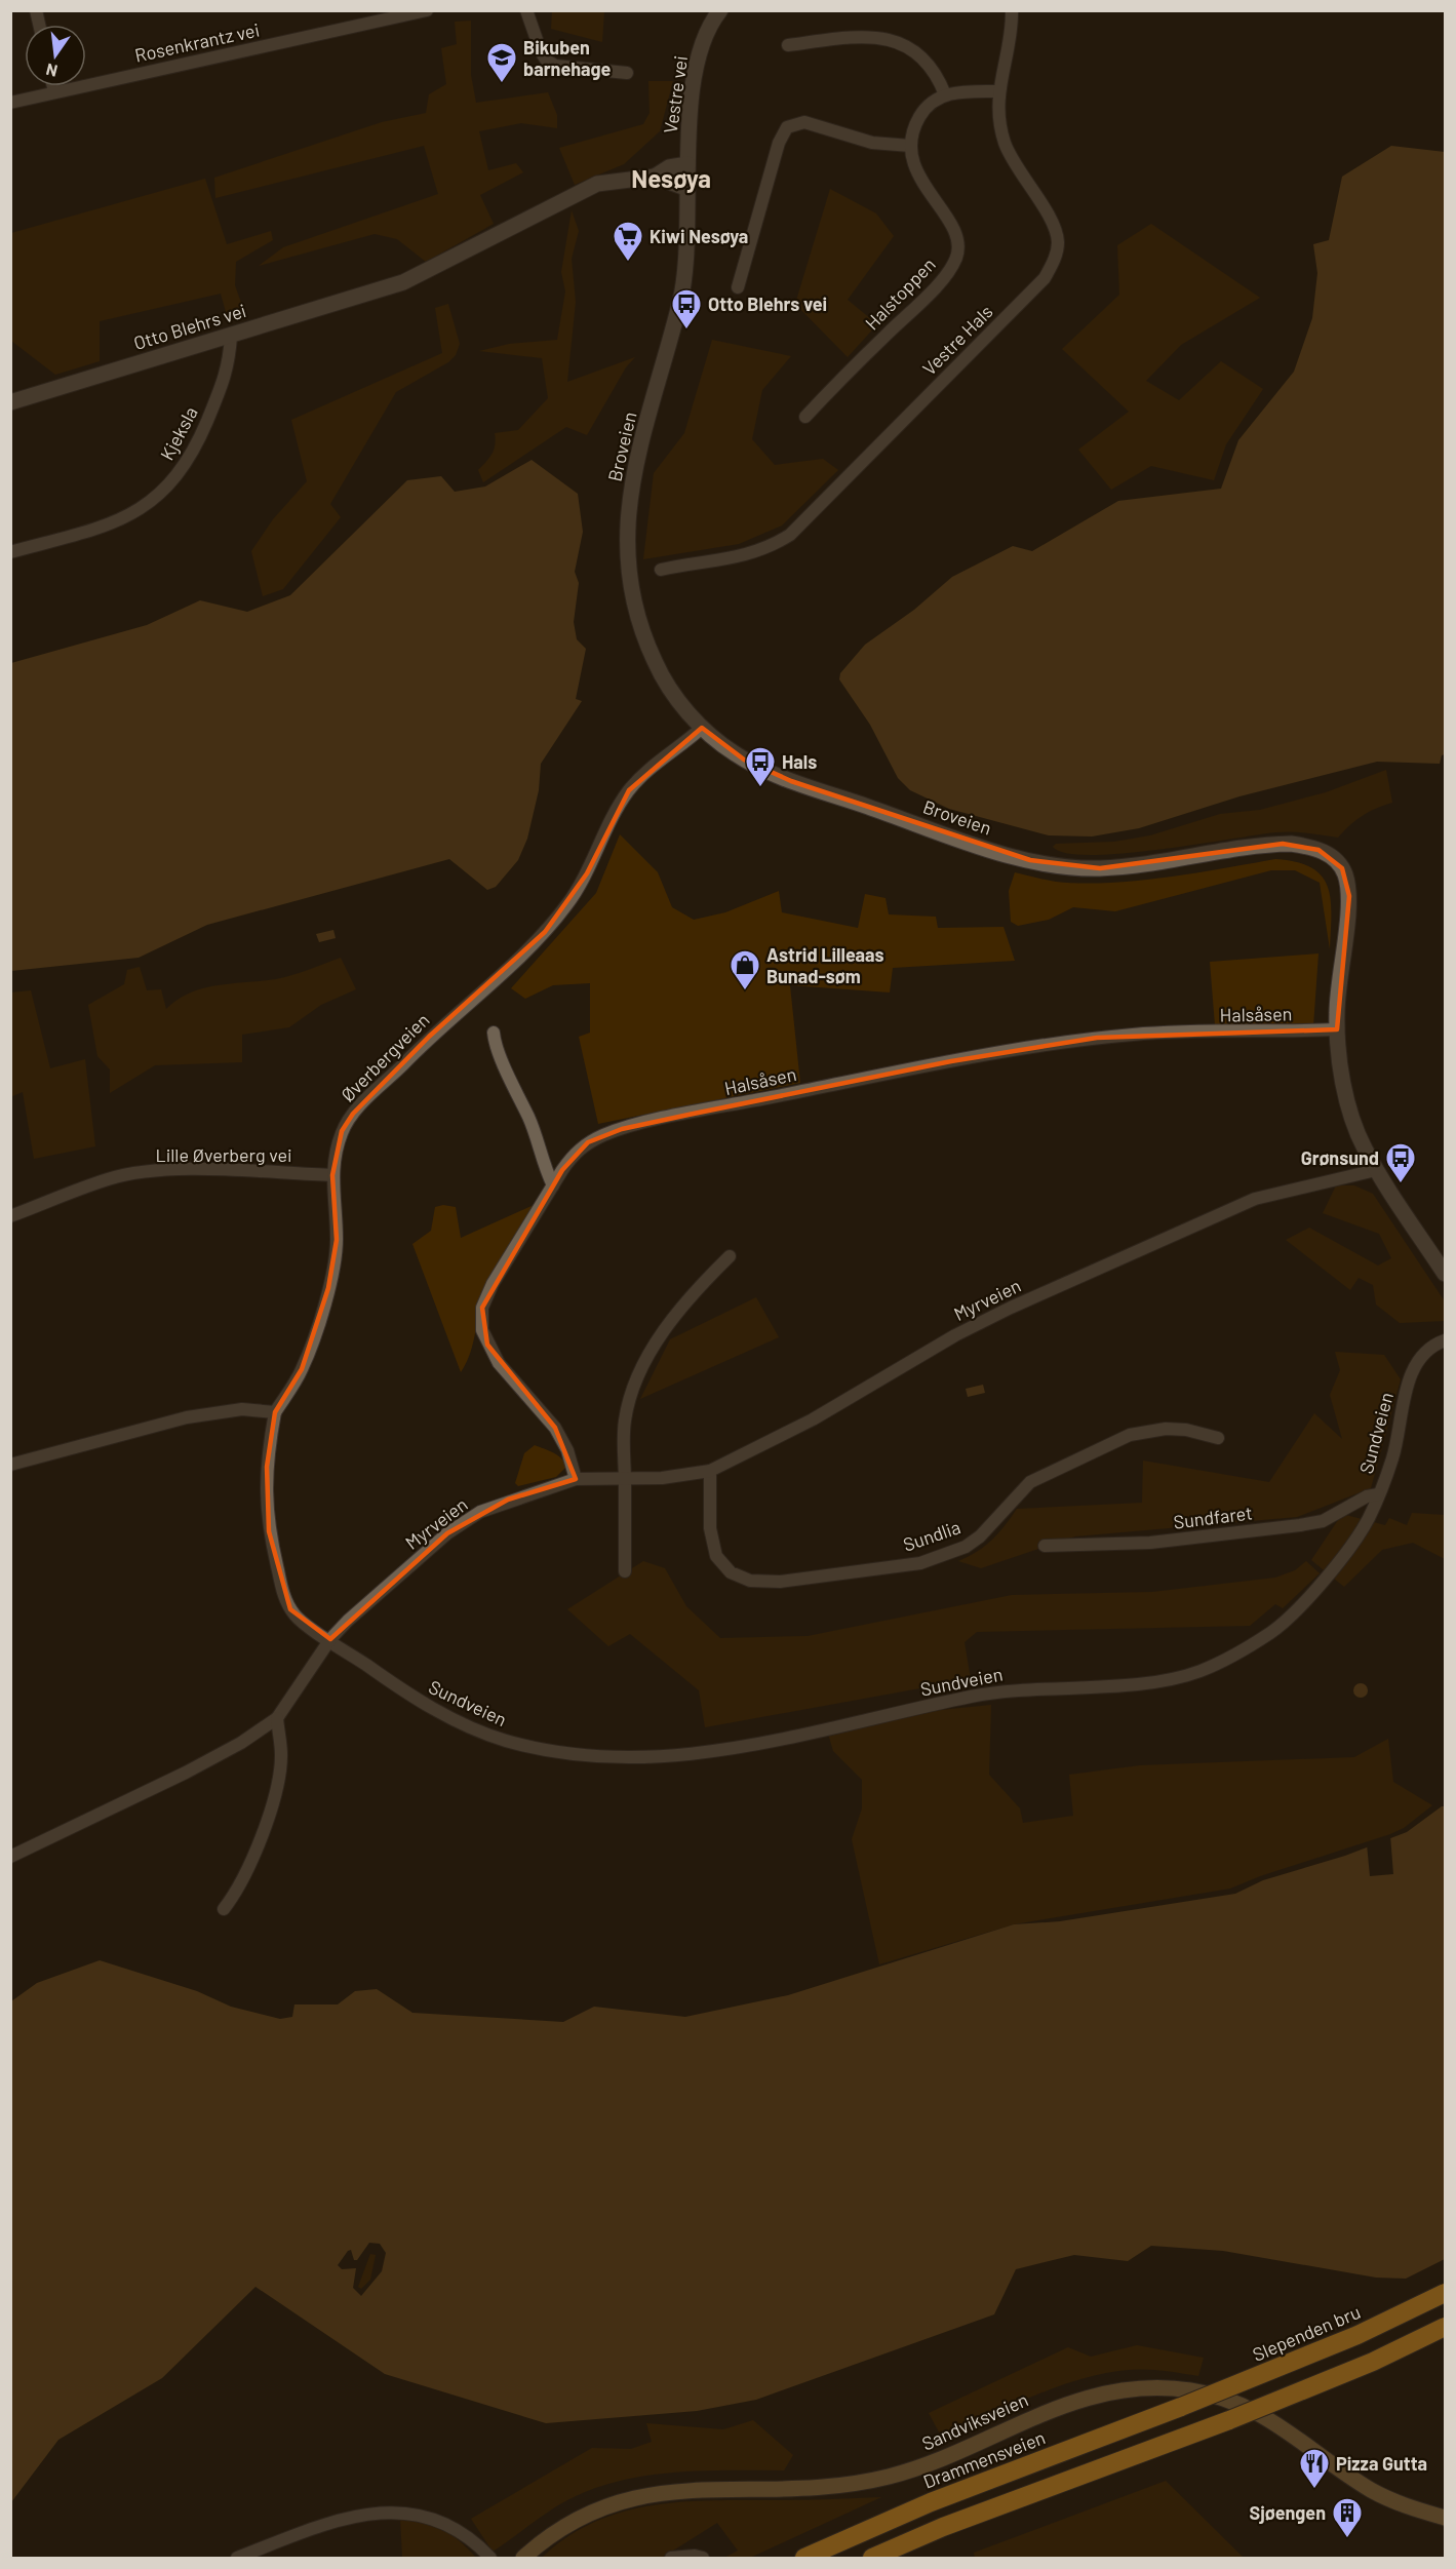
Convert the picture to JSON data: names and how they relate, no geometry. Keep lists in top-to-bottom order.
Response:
{
  "streets": {
    "highway": ["Slependen bru", "Drammensveien"],
    "main road": ["Sandviksveien"],
    "street": [
      "Rosenkrantz vei",
      "Vestre vei",
      "Halstoppen",
      "Otto Blehrs vei",
      "Vestre Hals",
      "Kjeksla",
      "Broveien",
      "Halsåsen",
      "Øverbergveien",
      "Lille Øverberg vei",
      "Myrveien",
      "Sundveien",
      "Sundfaret",
      "Sundlia"
    ]
  },
  "crossings": [
    ["Vestre vei", "Otto Blehrs vei"],
    ["Vestre vei", "Broveien"],
    ["Otto Blehrs vei", "Kjeksla"],
    ["Otto Blehrs vei", "Broveien"],
    ["Broveien", "Halsåsen"],
    ["Broveien", "Øverbergveien"],
    ["Broveien", "Myrveien"],
    ["Halsåsen", "Myrveien"],
    ["Øverbergveien", "Lille Øverberg vei"],
    ["Øverbergveien", "Sundveien"],
    ["Myrveien", "Sundveien"],
    ["Myrveien", "Sundlia"],
    ["Sundveien", "Sundfaret"],
    ["Slependen bru", "Drammensveien"]
  ],
  "districts": ["Nesøya"],
  "places": {
    "school or university": ["Bikuben barnehage"],
    "supermarket": ["Kiwi Nesøya"],
    "bus stop": ["Otto Blehrs vei", "Hals", "Grønsund"],
    "shop": ["Astrid Lilleaas Bunad-søm"],
    "restaurant": ["Pizza Gutta"],
    "building": ["Sjøengen"]
  },
  "north": "bottom"
}
